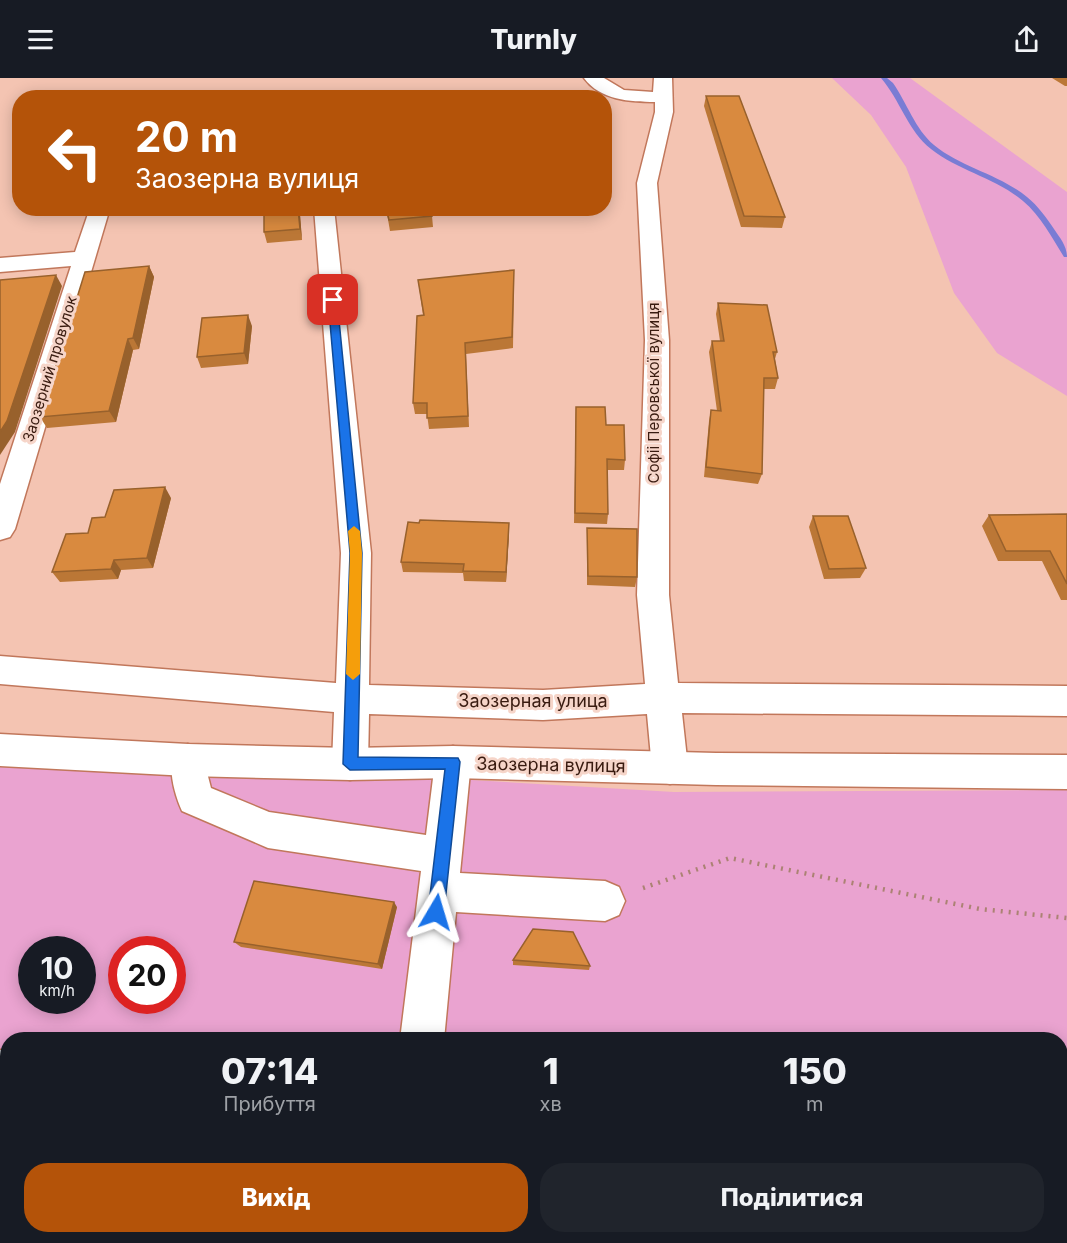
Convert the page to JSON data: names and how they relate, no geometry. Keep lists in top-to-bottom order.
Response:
{
  "streets": {
    "street": [
      "Заозерний провулок",
      "Софіі Перовської вулиця",
      "Заозерная улица",
      "Заозерна вулиця"
    ]
  },
  "crossings": [
    ["Софіі Перовської вулиця", "Заозерная улица"],
    ["Софіі Перовської вулиця", "Заозерна вулиця"]
  ],
  "page": {
    "header": "Turnly",
    "turn": ["20 m", "Заозерна вулиця"],
    "speed": "10 km/h",
    "limit": "20",
    "eta": [
      "07:14",
      "Прибуття",
      "1",
      "хв",
      "150",
      "m"
    ],
    "buttons": ["Вихід", "Поділитися"]
  }
}
